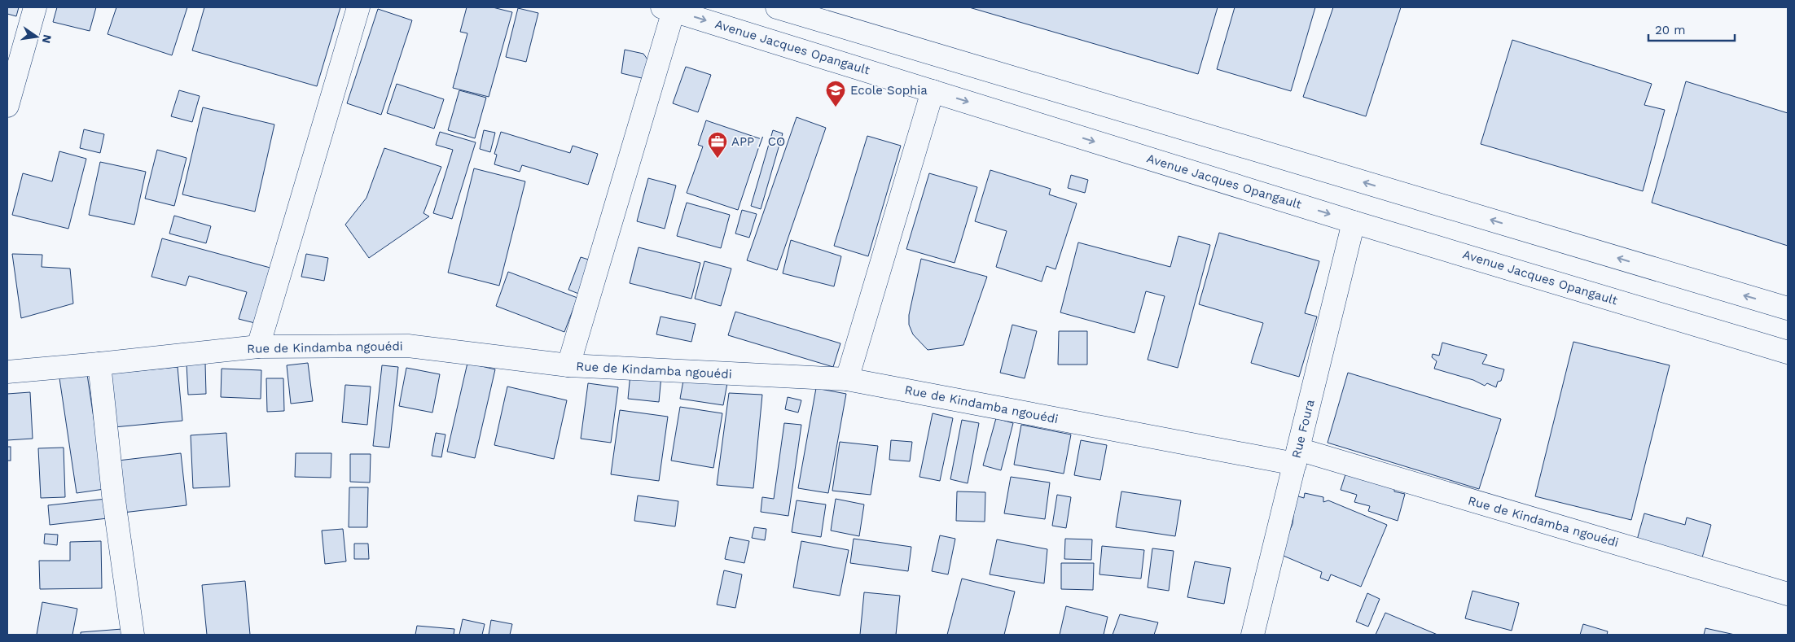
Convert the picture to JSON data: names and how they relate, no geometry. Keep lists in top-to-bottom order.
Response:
{
  "streets": {
    "main road": ["Avenue Jacques Opangault", "Rue de Kindamba ngouédi", "Rue Foura"]
  },
  "crossings": [
    ["Avenue Jacques Opangault", "Rue Foura"],
    ["Rue de Kindamba ngouédi", "Rue Foura"]
  ],
  "places": {
    "school or university": ["Ecole Sophia"],
    "office": ["APP / CO"]
  },
  "scale_bar": "20 m",
  "north": "right"
}
